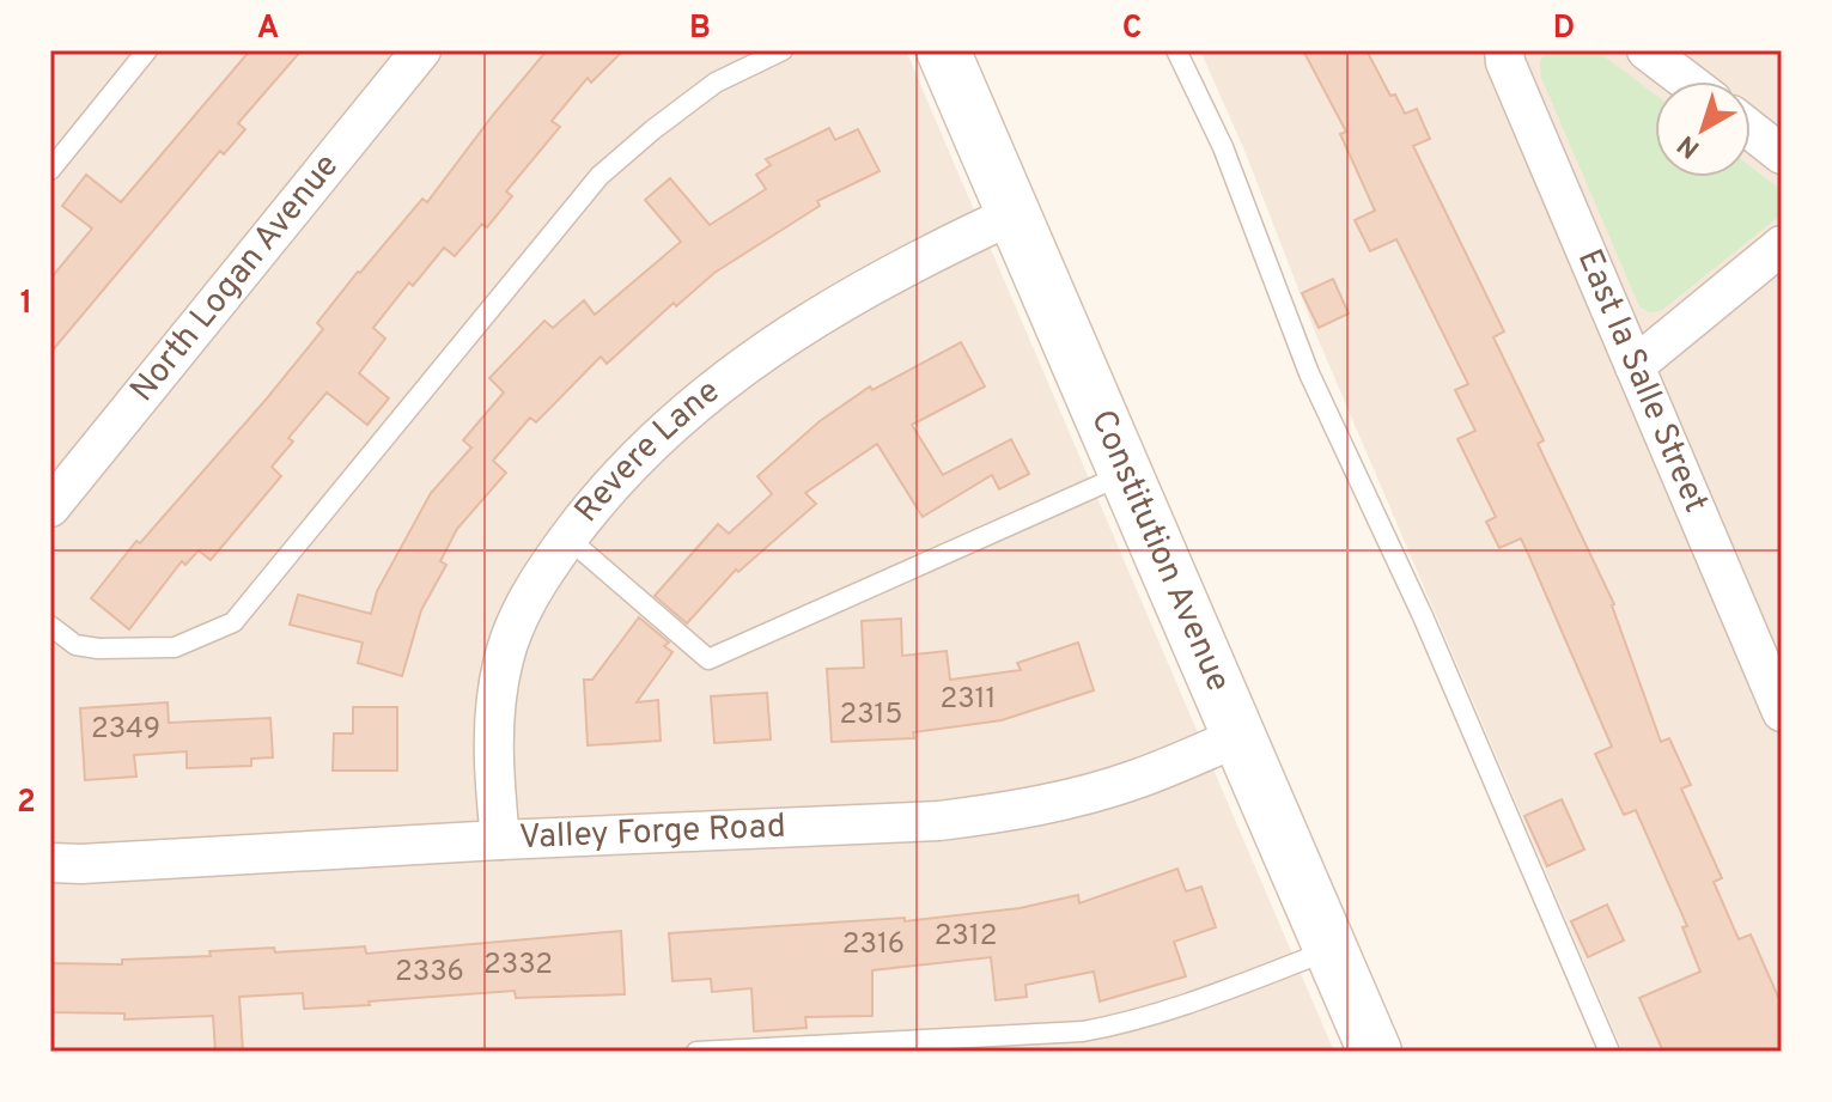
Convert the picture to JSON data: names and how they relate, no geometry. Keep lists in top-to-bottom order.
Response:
{
  "streets": {
    "main road": ["Constitution Avenue"],
    "street": [
      "North Logan Avenue",
      "East la Salle Street",
      "Revere Lane",
      "Valley Forge Road"
    ]
  },
  "crossings": [
    ["Revere Lane", "Constitution Avenue"],
    ["Revere Lane", "Valley Forge Road"],
    ["Constitution Avenue", "Valley Forge Road"]
  ],
  "house_numbers": [
    "2311",
    "2315",
    "2349",
    "2312",
    "2316",
    "2332",
    "2336"
  ],
  "north": "bottom left",
  "grid": {
    "columns": [
      "A",
      "B",
      "C",
      "D"
    ],
    "rows": ["1", "2"]
  }
}
